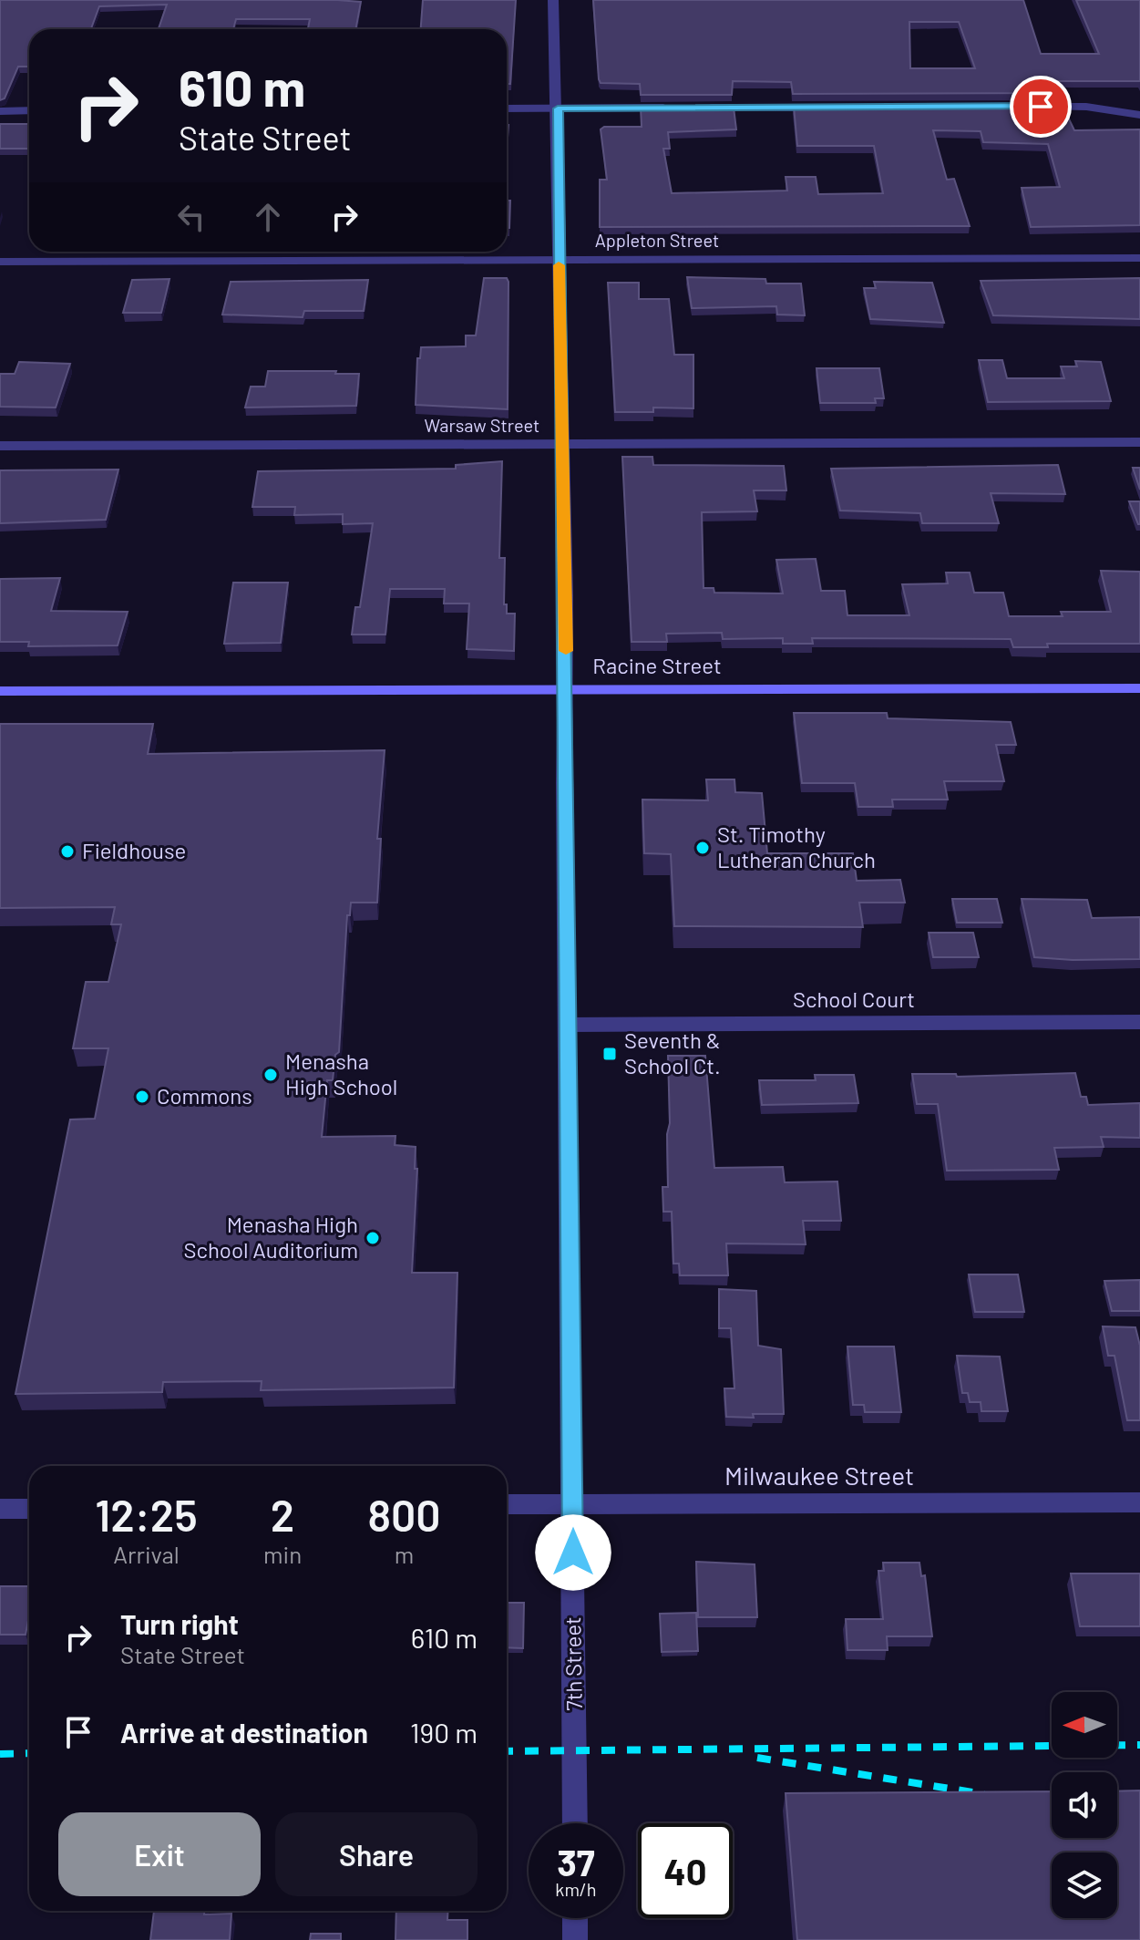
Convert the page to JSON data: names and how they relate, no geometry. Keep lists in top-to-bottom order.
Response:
{
  "streets": {
    "main road": ["Racine Street"],
    "street": [
      "Appleton Street",
      "Warsaw Street",
      "School Court",
      "Milwaukee Street",
      "7th Street"
    ]
  },
  "crossings": [
    ["Appleton Street", "7th Street"],
    ["Warsaw Street", "7th Street"],
    ["Racine Street", "7th Street"],
    ["School Court", "7th Street"],
    ["Milwaukee Street", "7th Street"]
  ],
  "places": {
    "other": [
      "St. Timothy Lutheran Church",
      "Fieldhouse",
      "Menasha High School",
      "Commons",
      "Menasha High School Auditorium"
    ],
    "transit": ["Seventh & School Ct."]
  },
  "north": "left",
  "page": {
    "turn": ["610 m", "State Street"],
    "eta": [
      "12:25",
      "Arrival",
      "2",
      "min",
      "800",
      "m"
    ],
    "list": [
      {
        "name": "Turn right",
        "note": "State Street",
        "value": "610 m"
      },
      {
        "name": "Arrive at destination",
        "value": "190 m"
      }
    ],
    "buttons": ["Exit", "Share"],
    "speed": "37 km/h",
    "limit": "40"
  }
}
